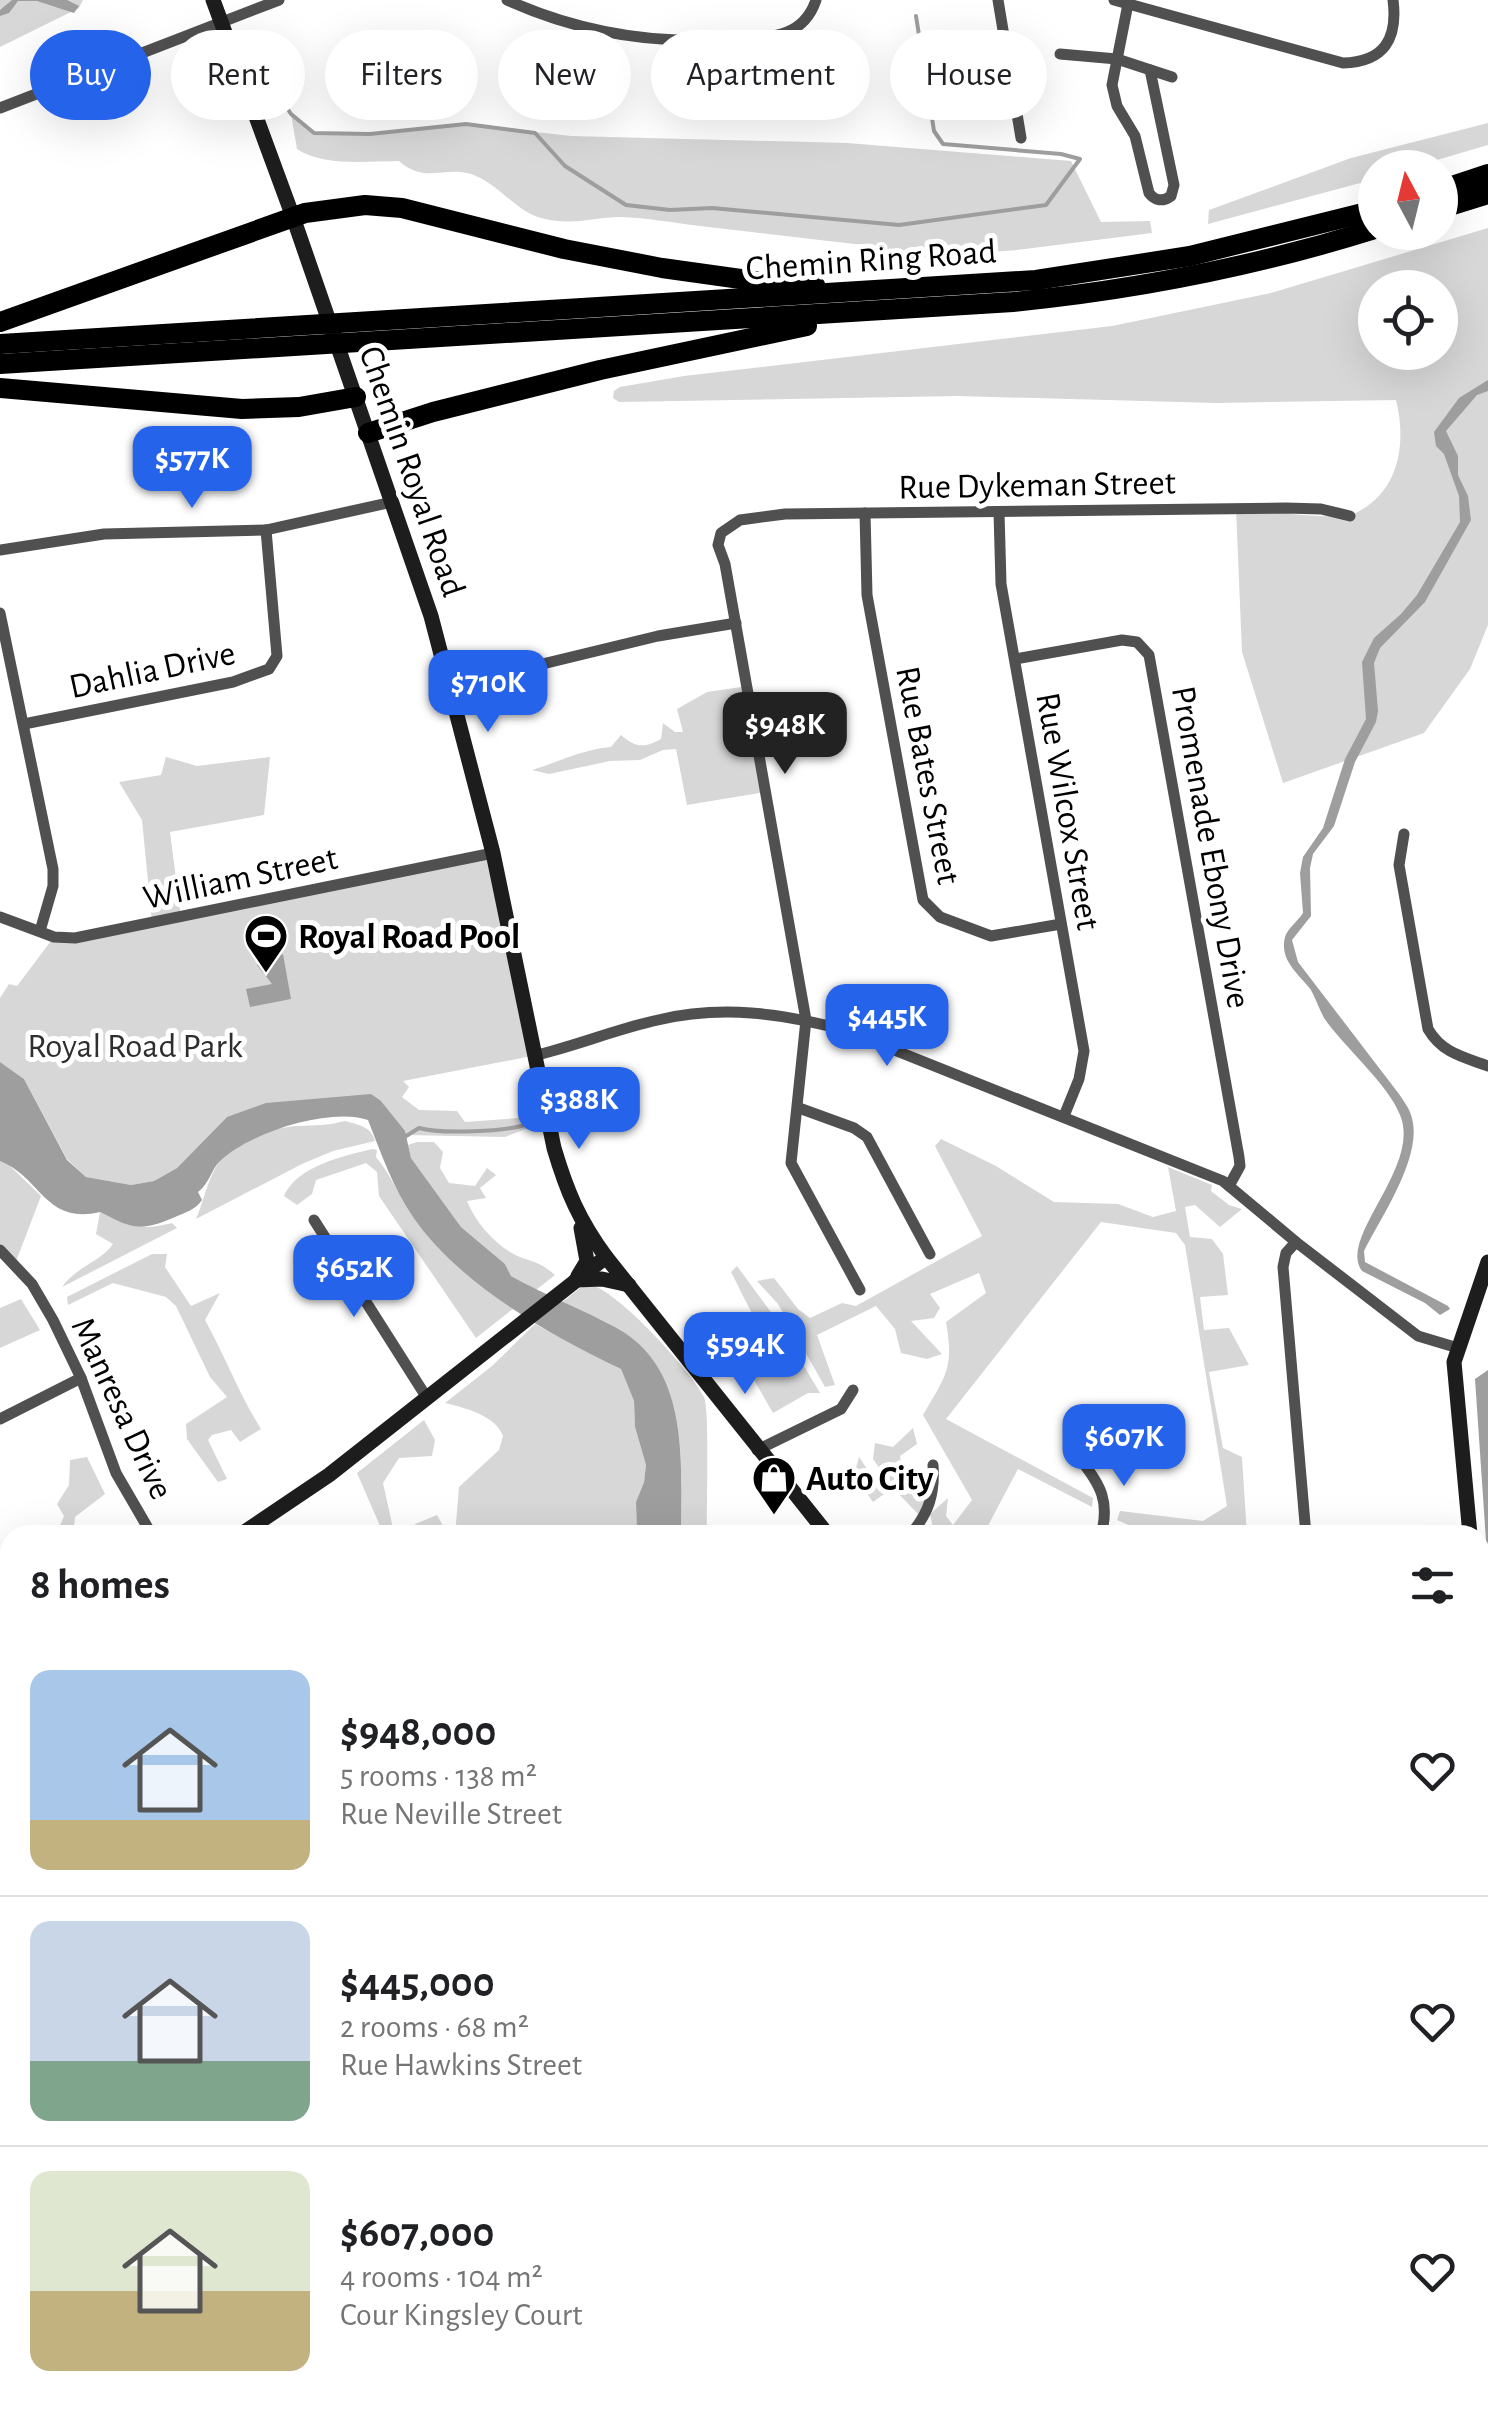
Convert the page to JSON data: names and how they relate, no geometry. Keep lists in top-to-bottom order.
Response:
{
  "streets": {
    "highway": ["Chemin Ring Road"],
    "main road": ["Chemin Royal Road"],
    "street": [
      "Rue Dykeman Street",
      "Dahlia Drive",
      "Rue Bates Street",
      "Rue Wilcox Street",
      "Promenade Ebony Drive",
      "William Street",
      "Manresa Drive"
    ]
  },
  "crossings": [
    ["Chemin Royal Road", "William Street"],
    ["Rue Dykeman Street", "Rue Bates Street"],
    ["Rue Dykeman Street", "Rue Wilcox Street"],
    ["Rue Bates Street", "Rue Wilcox Street"],
    ["Rue Wilcox Street", "Promenade Ebony Drive"]
  ],
  "parks": ["Royal Road Park"],
  "places": {
    "sports": ["Royal Road Pool"],
    "shop": ["Auto City"]
  },
  "north": "top",
  "page": {
    "chip": [
      "Buy",
      "Rent",
      "Filters",
      "New",
      "Apartment",
      "House"
    ],
    "price": [
      "$577K",
      "$710K",
      "$948K",
      "$445K",
      "$388K",
      "$652K",
      "$594K",
      "$607K"
    ],
    "heading": "8 homes",
    "list": [
      {
        "name": "$948,000",
        "note": "5 rooms · 138 m² · Rue Neville Street"
      },
      {
        "name": "$445,000",
        "note": "2 rooms · 68 m² · Rue Hawkins Street"
      },
      {
        "name": "$607,000",
        "note": "4 rooms · 104 m² · Cour Kingsley Court"
      }
    ]
  }
}
